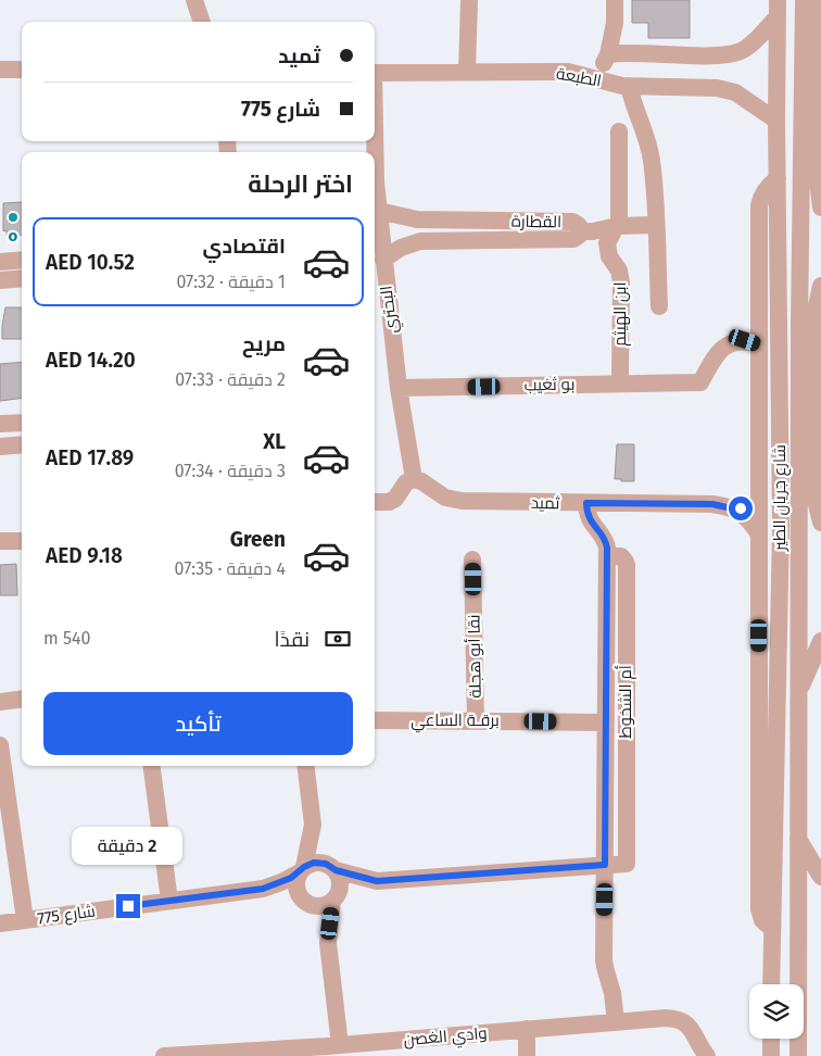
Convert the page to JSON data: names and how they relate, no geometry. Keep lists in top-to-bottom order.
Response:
{
  "streets": {
    "street": [
      "الطبعة",
      "القطارة",
      "البحتري",
      "ابن الهيثم",
      "بو ثغيب",
      "شارع جريان الطير",
      "ثميد",
      "نقا أبو هجلة",
      "أم الشخوط",
      "برقـة الساعي",
      "شارع 775",
      "وادي الغصن"
    ]
  },
  "crossings": [
    ["الطبعة", "شارع جريان الطير"],
    ["القطارة", "البحتري"],
    ["البحتري", "بو ثغيب"],
    ["البحتري", "ثميد"],
    ["ثميد", "أم الشخوط"],
    ["نقا أبو هجلة", "برقـة الساعي"],
    ["أم الشخوط", "برقـة الساعي"],
    ["أم الشخوط", "وادي الغصن"]
  ],
  "places": ["o"],
  "page": {
    "banner": ["ثميد", "شارع 775"],
    "heading": "اختر الرحلة",
    "list": [
      {
        "name": "اقتصادي",
        "note": "1 دقيقة · 07:32",
        "value": "AED 10.52"
      },
      {
        "name": "مريح",
        "note": "2 دقيقة · 07:33",
        "value": "AED 14.20"
      },
      {
        "name": "XL",
        "note": "3 دقيقة · 07:34",
        "value": "AED 17.89"
      },
      {
        "name": "Green",
        "note": "4 دقيقة · 07:35",
        "value": "AED 9.18"
      }
    ],
    "pay": ["نقدًا", "540 m"],
    "buttons": "تأكيد",
    "bubble": "2 دقيقة"
  }
}
